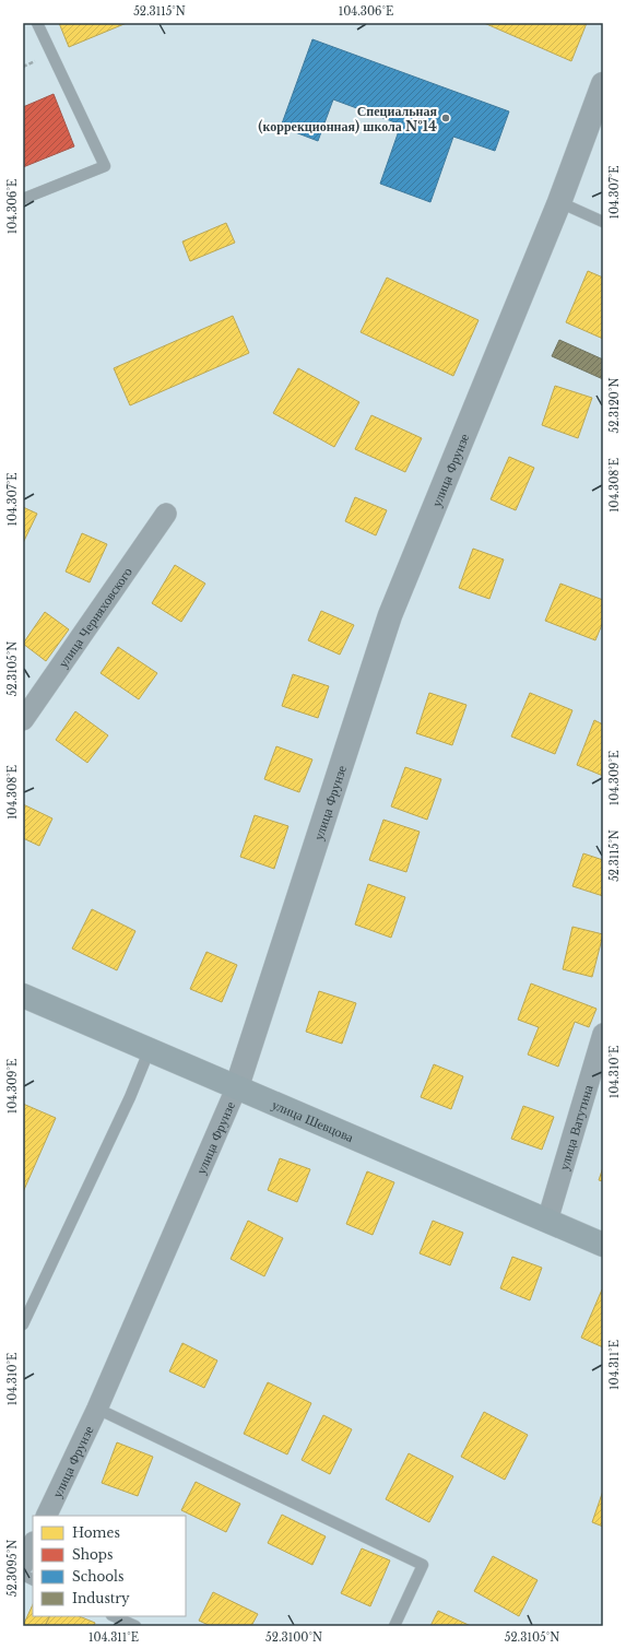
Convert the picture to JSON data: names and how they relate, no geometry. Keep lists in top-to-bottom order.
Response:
{
  "streets": {
    "main road": ["улица Шевцова"],
    "street": ["улица Фрунзе", "улица Черняховского", "улица Ватутина"]
  },
  "crossings": [
    ["улица Фрунзе", "улица Шевцова"],
    ["улица Шевцова", "улица Ватутина"]
  ],
  "places": ["Специальная (коррекционная) школа №14"],
  "legend": [
    "Homes",
    "Shops",
    "Schools",
    "Industry"
  ],
  "coordinates": [
    "52.3115°N",
    "104.306°E",
    "104.307°E",
    "52.3120°N",
    "104.308°E",
    "52.3105°N",
    "104.309°E",
    "104.310°E",
    "104.311°E",
    "52.3095°N",
    "52.3100°N"
  ]
}
